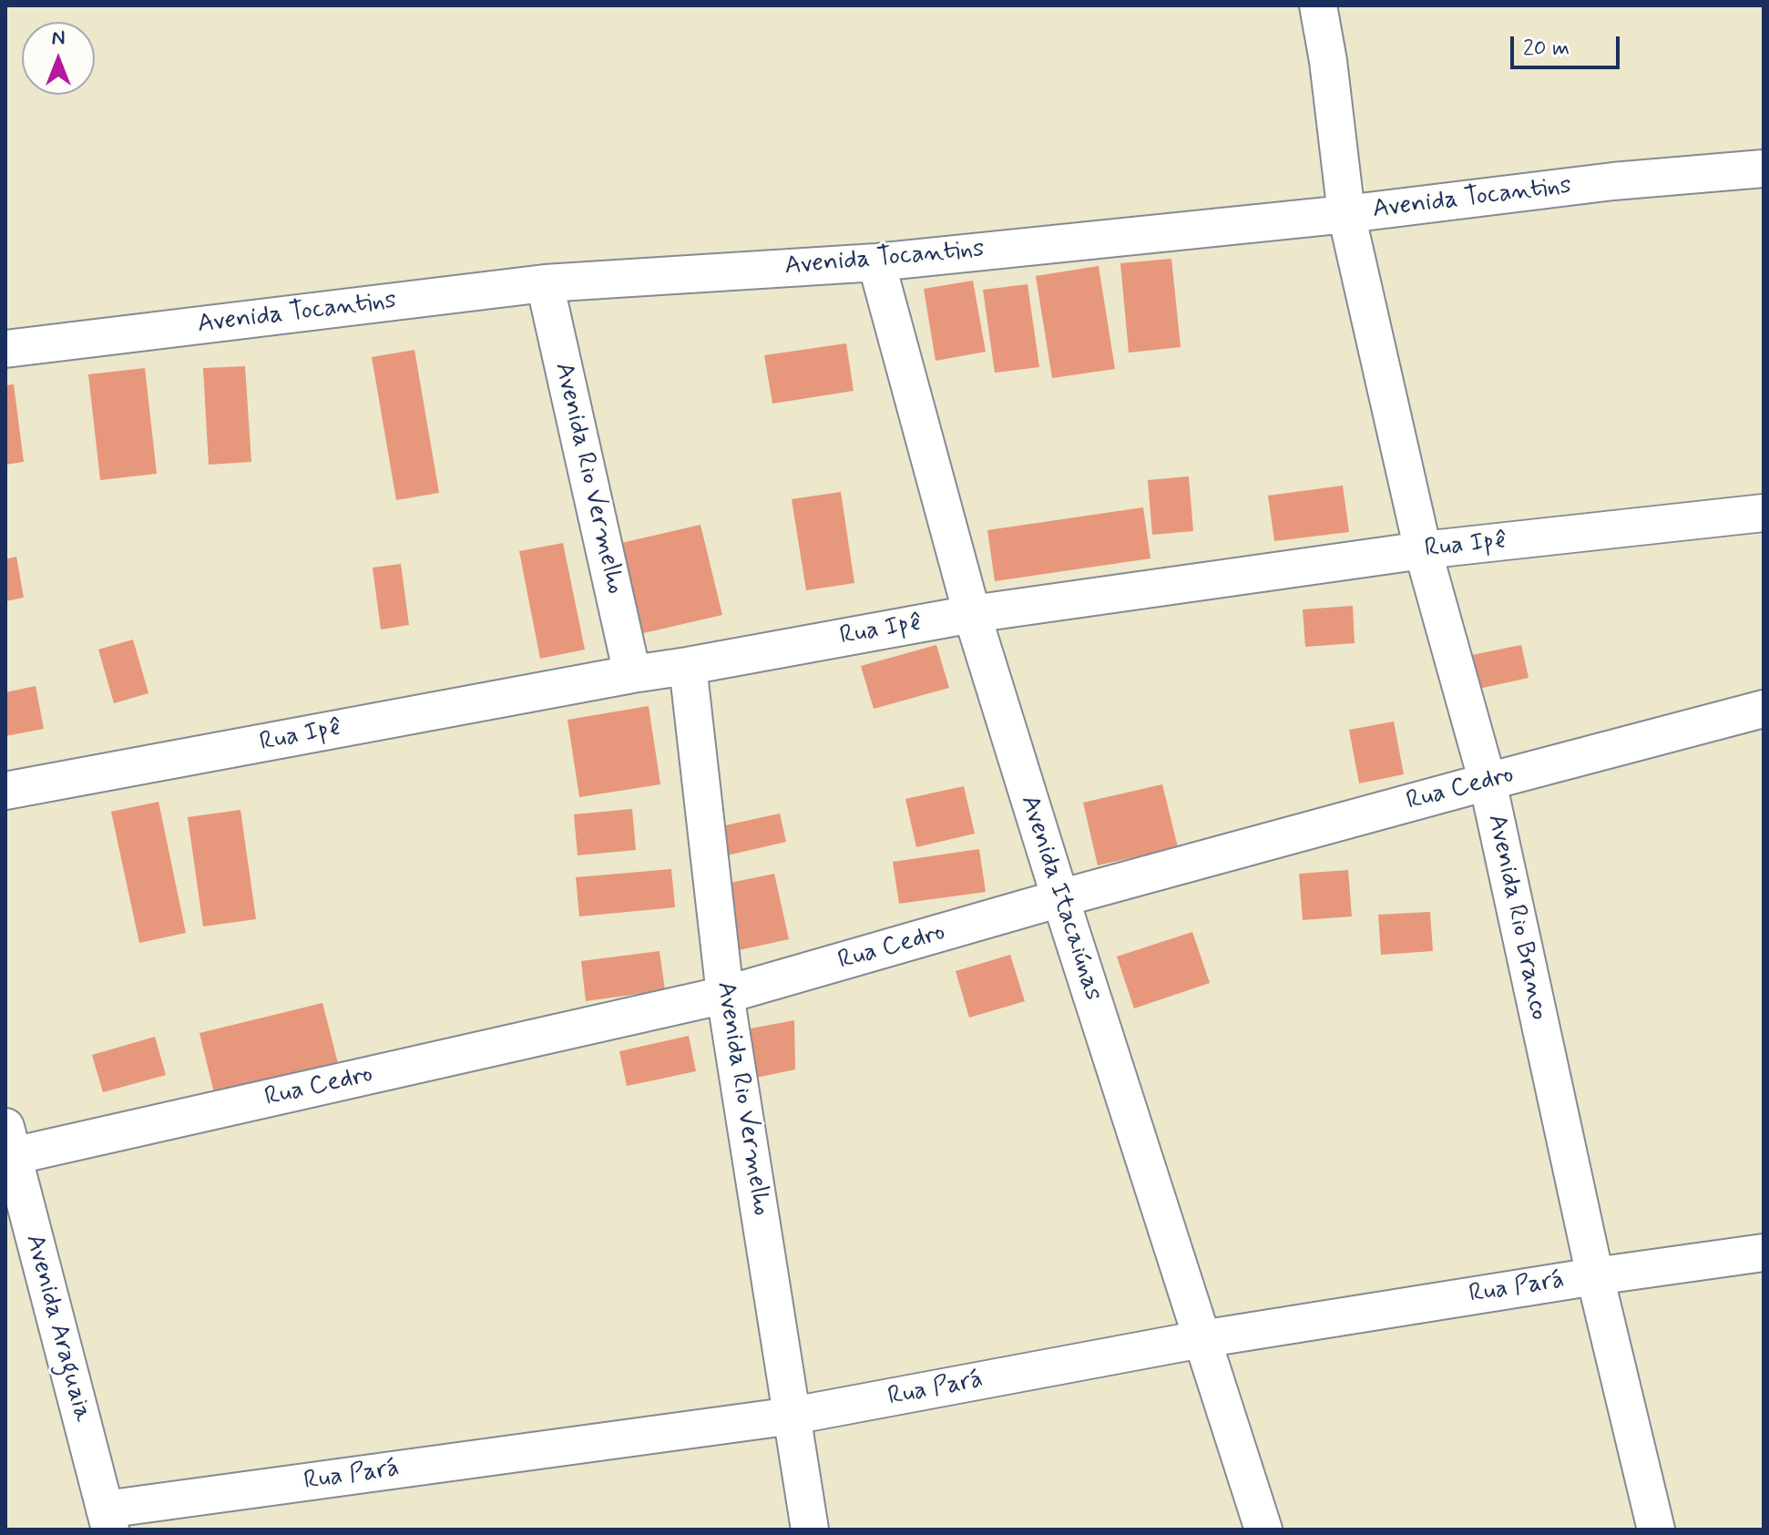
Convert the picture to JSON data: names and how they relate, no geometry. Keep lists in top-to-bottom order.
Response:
{
  "streets": {
    "street": [
      "Avenida Tocantins",
      "Avenida Rio Vermelho",
      "Rua Ipê",
      "Rua Cedro",
      "Avenida Itacaiúnas",
      "Avenida Rio Branco",
      "Rua Pará",
      "Avenida Araguaia"
    ]
  },
  "crossings": [
    ["Avenida Tocantins", "Avenida Rio Vermelho"],
    ["Avenida Tocantins", "Avenida Itacaiúnas"],
    ["Avenida Tocantins", "Avenida Rio Branco"],
    ["Avenida Rio Vermelho", "Rua Ipê"],
    ["Avenida Rio Vermelho", "Rua Cedro"],
    ["Avenida Rio Vermelho", "Rua Pará"],
    ["Rua Ipê", "Avenida Itacaiúnas"],
    ["Rua Ipê", "Avenida Rio Branco"],
    ["Rua Cedro", "Avenida Itacaiúnas"],
    ["Rua Cedro", "Avenida Rio Branco"],
    ["Rua Cedro", "Avenida Araguaia"],
    ["Avenida Itacaiúnas", "Rua Pará"],
    ["Avenida Rio Branco", "Rua Pará"],
    ["Rua Pará", "Avenida Araguaia"]
  ],
  "scale_bar": "20 m",
  "north": "top"
}
